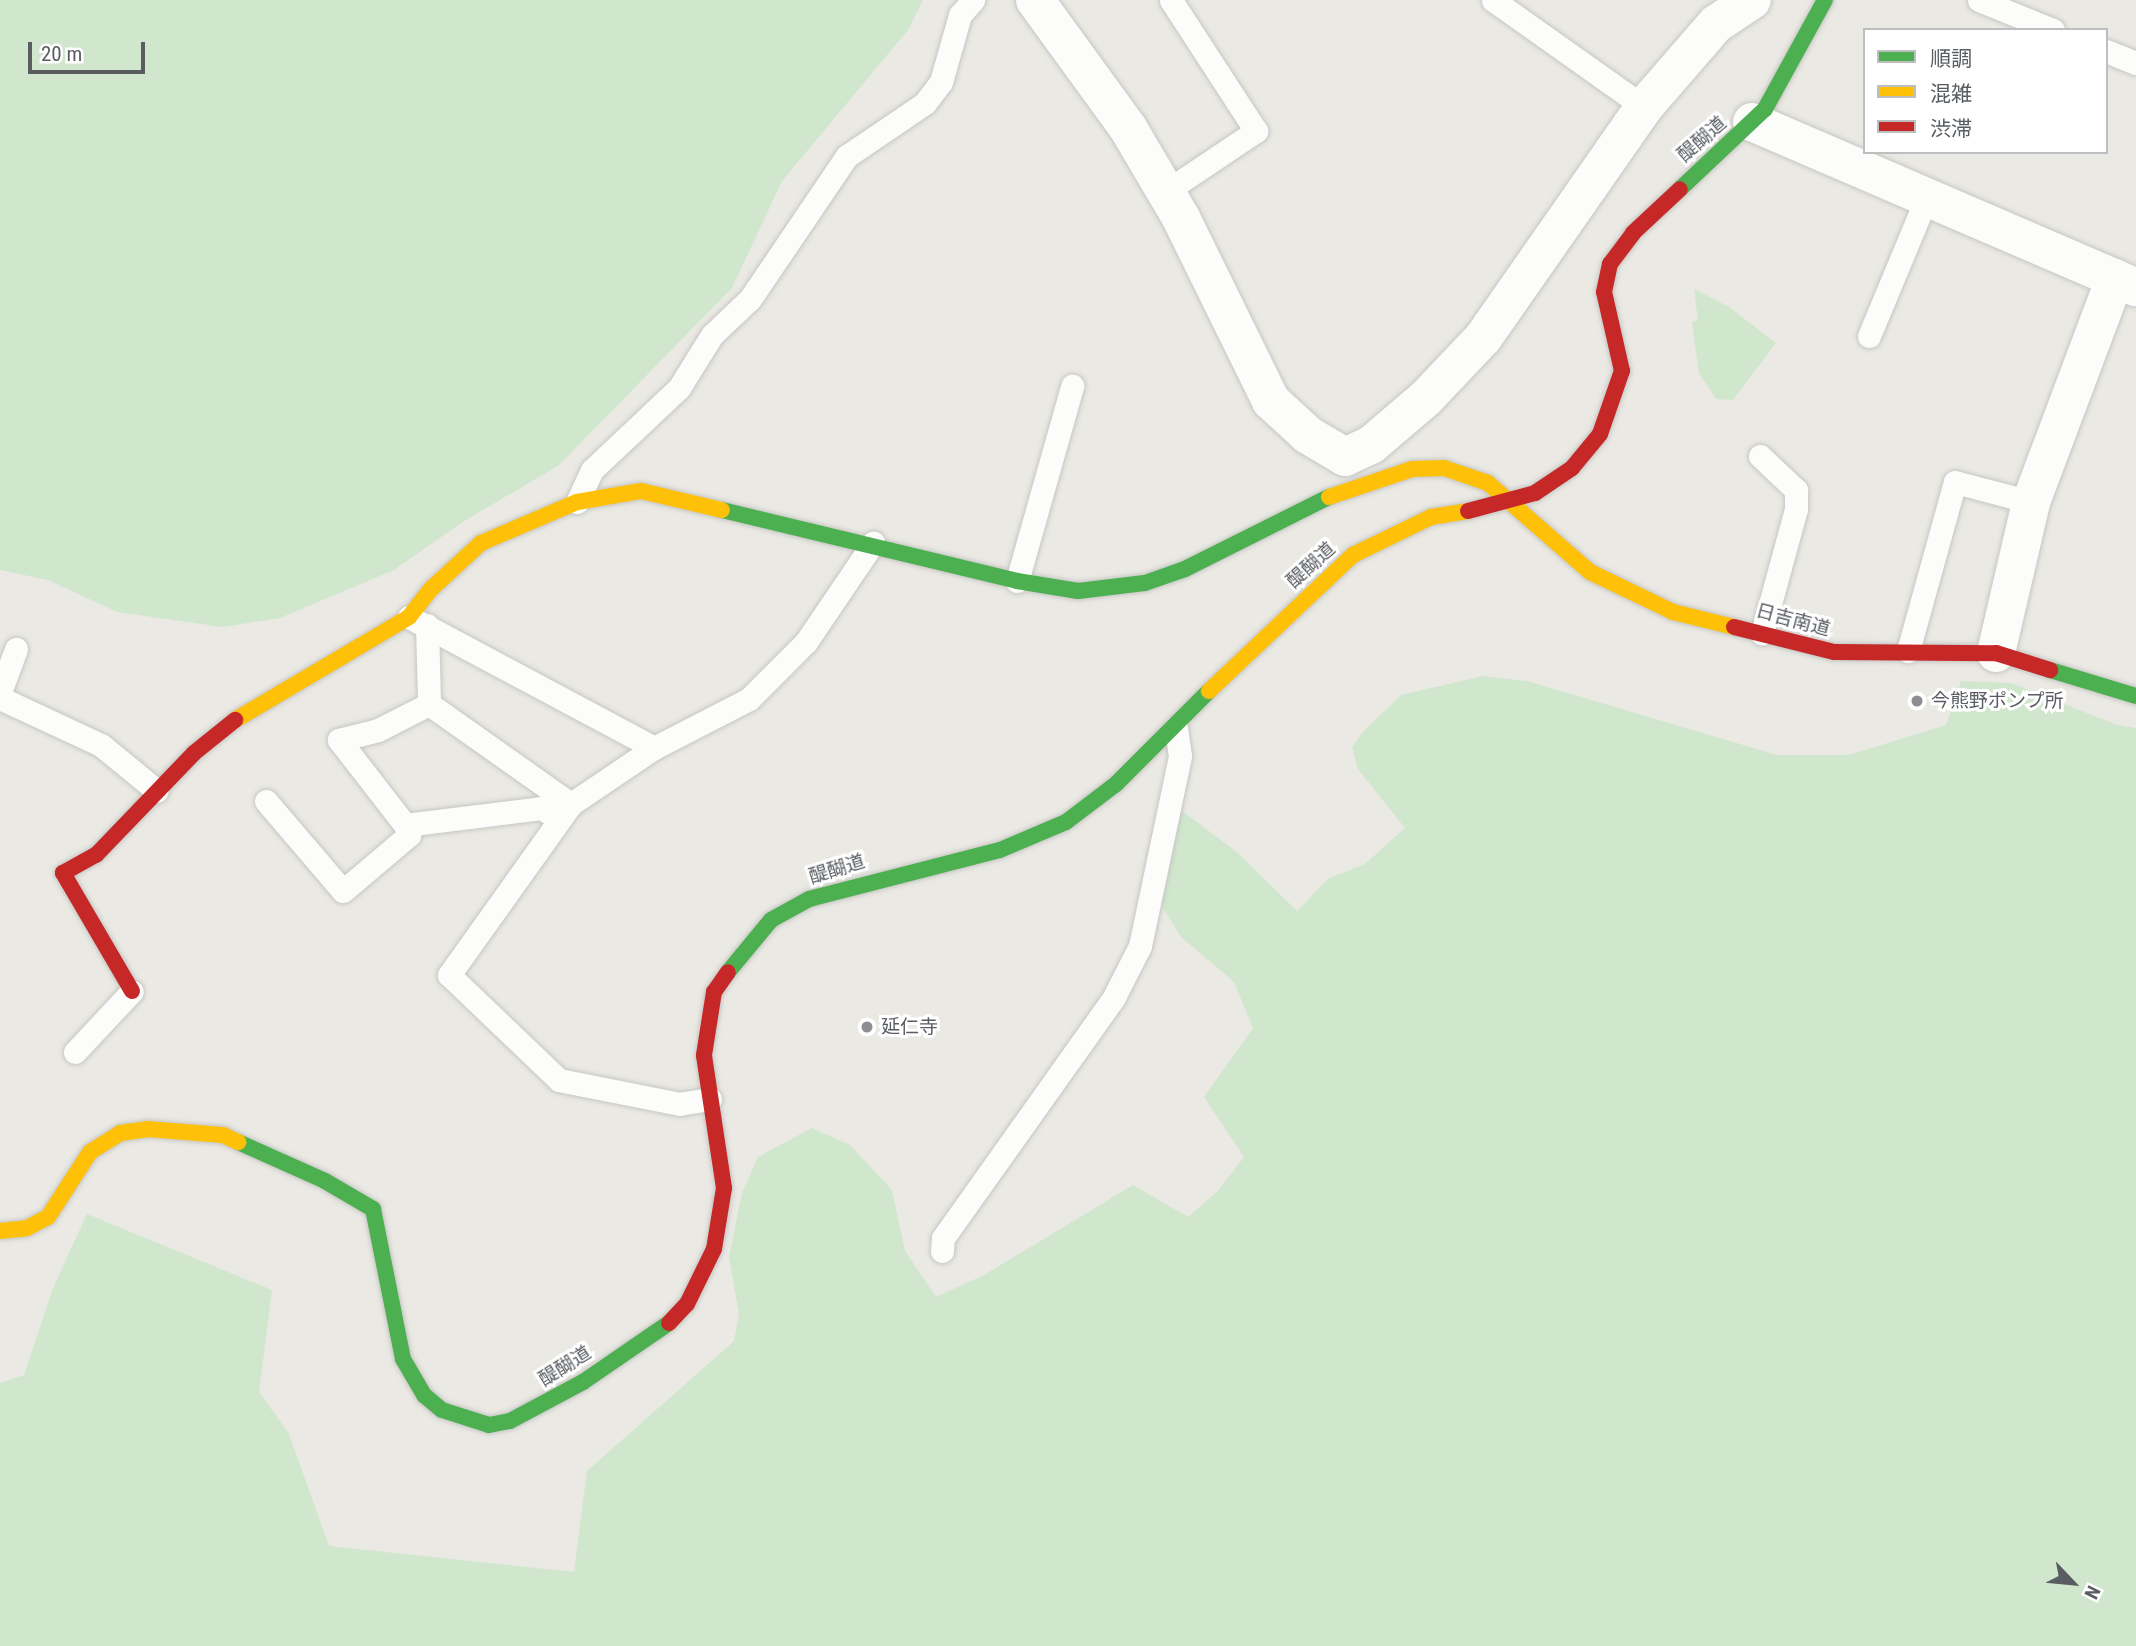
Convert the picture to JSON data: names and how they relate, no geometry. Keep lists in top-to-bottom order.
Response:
{
  "streets": {
    "main road": ["醍醐道", "日吉南道"]
  },
  "crossings": [
    ["醍醐道", "日吉南道"]
  ],
  "places": ["今熊野ポンプ所", "延仁寺"],
  "legend": ["順調", "混雑", "渋滞"],
  "scale_bar": "20 m",
  "north": "bottom right"
}
